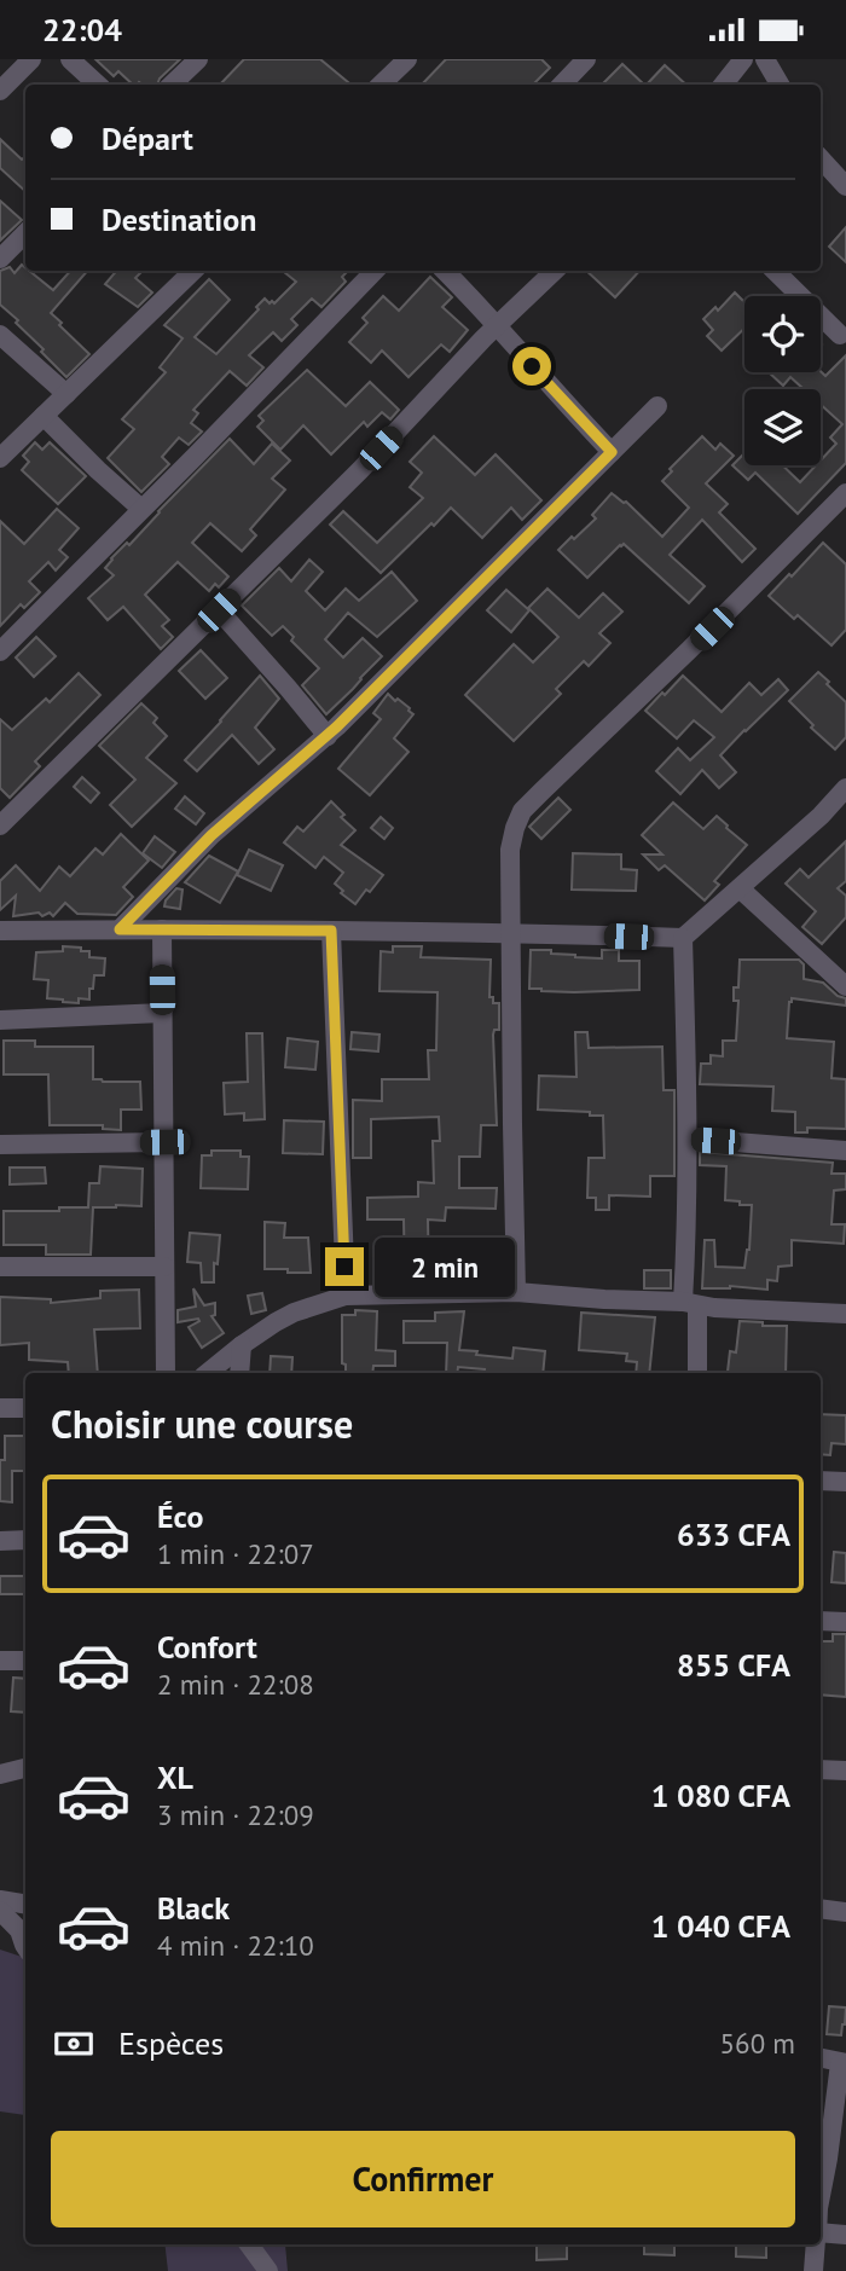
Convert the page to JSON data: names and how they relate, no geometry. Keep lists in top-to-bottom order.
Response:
{
  "page": {
    "status": "22:04",
    "banner": ["Départ", "Destination"],
    "bubble": "2 min",
    "heading": "Choisir une course",
    "list": [
      {
        "name": "Éco",
        "note": "1 min · 22:07",
        "value": "633 CFA"
      },
      {
        "name": "Confort",
        "note": "2 min · 22:08",
        "value": "855 CFA"
      },
      {
        "name": "XL",
        "note": "3 min · 22:09",
        "value": "1 080 CFA"
      },
      {
        "name": "Black",
        "note": "4 min · 22:10",
        "value": "1 040 CFA"
      }
    ],
    "pay": ["Espèces", "560 m"],
    "buttons": "Confirmer"
  }
}
